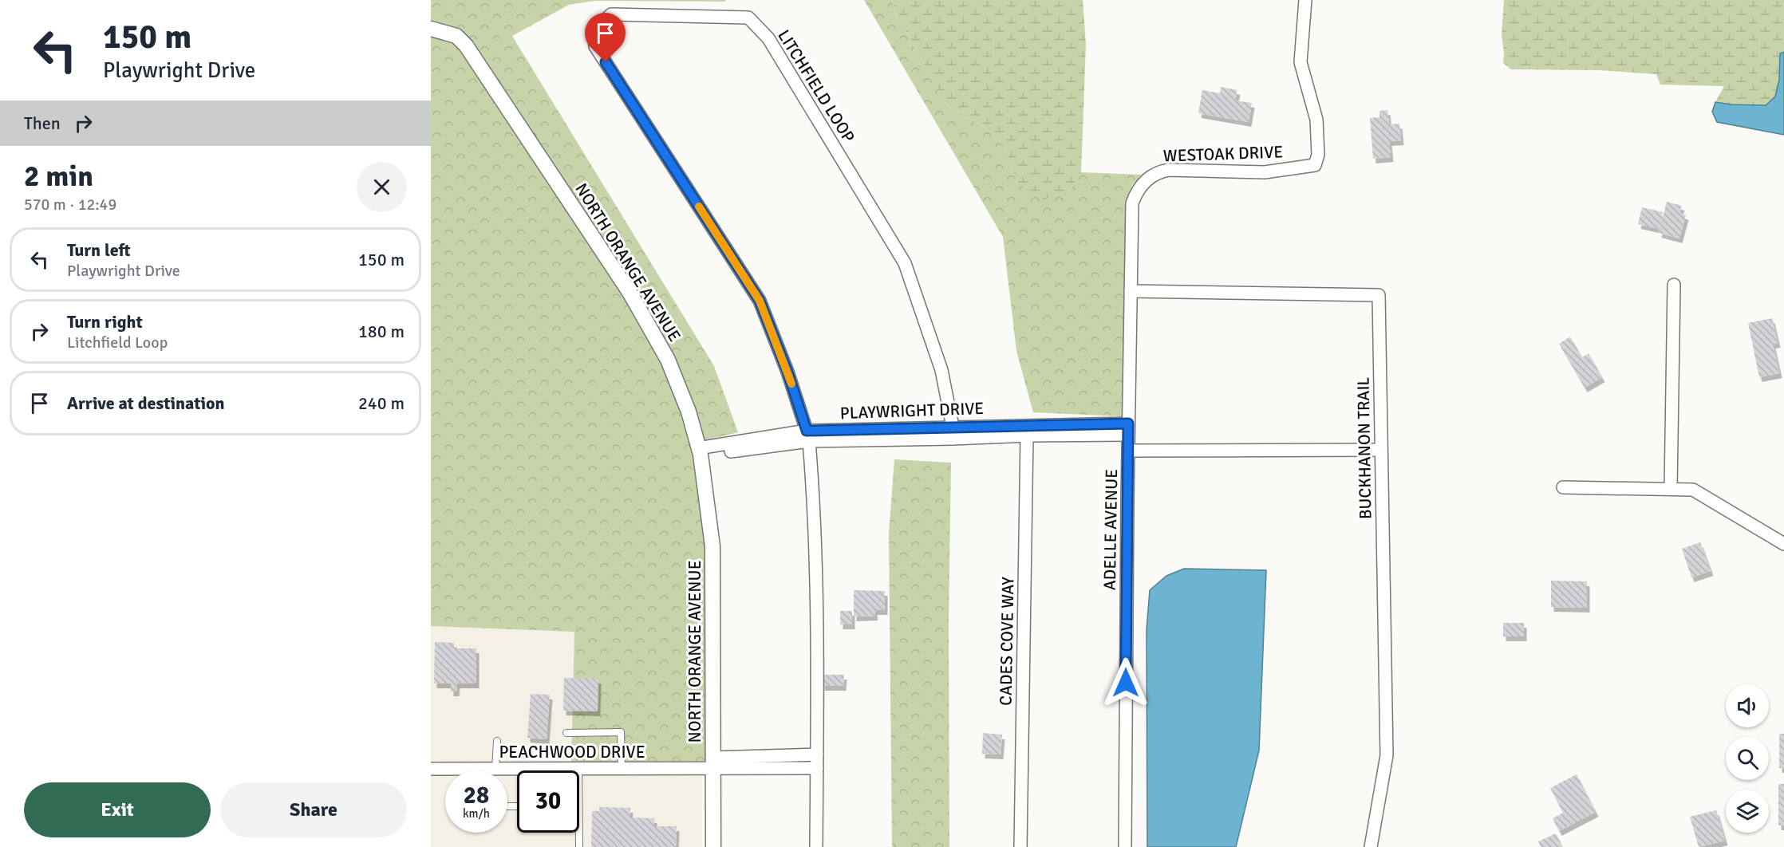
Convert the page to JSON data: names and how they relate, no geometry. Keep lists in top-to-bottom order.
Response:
{
  "streets": {
    "street": [
      "LITCHFIELD LOOP",
      "WESTOAK DRIVE",
      "NORTH ORANGE AVENUE",
      "PLAYWRIGHT DRIVE",
      "BUCKHANON TRAIL",
      "ADELLE AVENUE",
      "CADES COVE WAY",
      "PEACHWOOD DRIVE"
    ]
  },
  "crossings": [
    ["LITCHFIELD LOOP", "PLAYWRIGHT DRIVE"],
    ["WESTOAK DRIVE", "ADELLE AVENUE"],
    ["NORTH ORANGE AVENUE", "PLAYWRIGHT DRIVE"],
    ["NORTH ORANGE AVENUE", "PEACHWOOD DRIVE"],
    ["PLAYWRIGHT DRIVE", "ADELLE AVENUE"],
    ["PLAYWRIGHT DRIVE", "CADES COVE WAY"],
    ["BUCKHANON TRAIL", "ADELLE AVENUE"]
  ],
  "page": {
    "turn": ["150 m", "Playwright Drive"],
    "then": "Then",
    "heading": ["2 min", "570 m · 12:49"],
    "list": [
      {
        "name": "Turn left",
        "note": "Playwright Drive",
        "value": "150 m"
      },
      {
        "name": "Turn right",
        "note": "Litchfield Loop",
        "value": "180 m"
      },
      {
        "name": "Arrive at destination",
        "value": "240 m"
      }
    ],
    "speed": "28 km/h",
    "limit": "30",
    "buttons": ["Exit", "Share"]
  }
}
